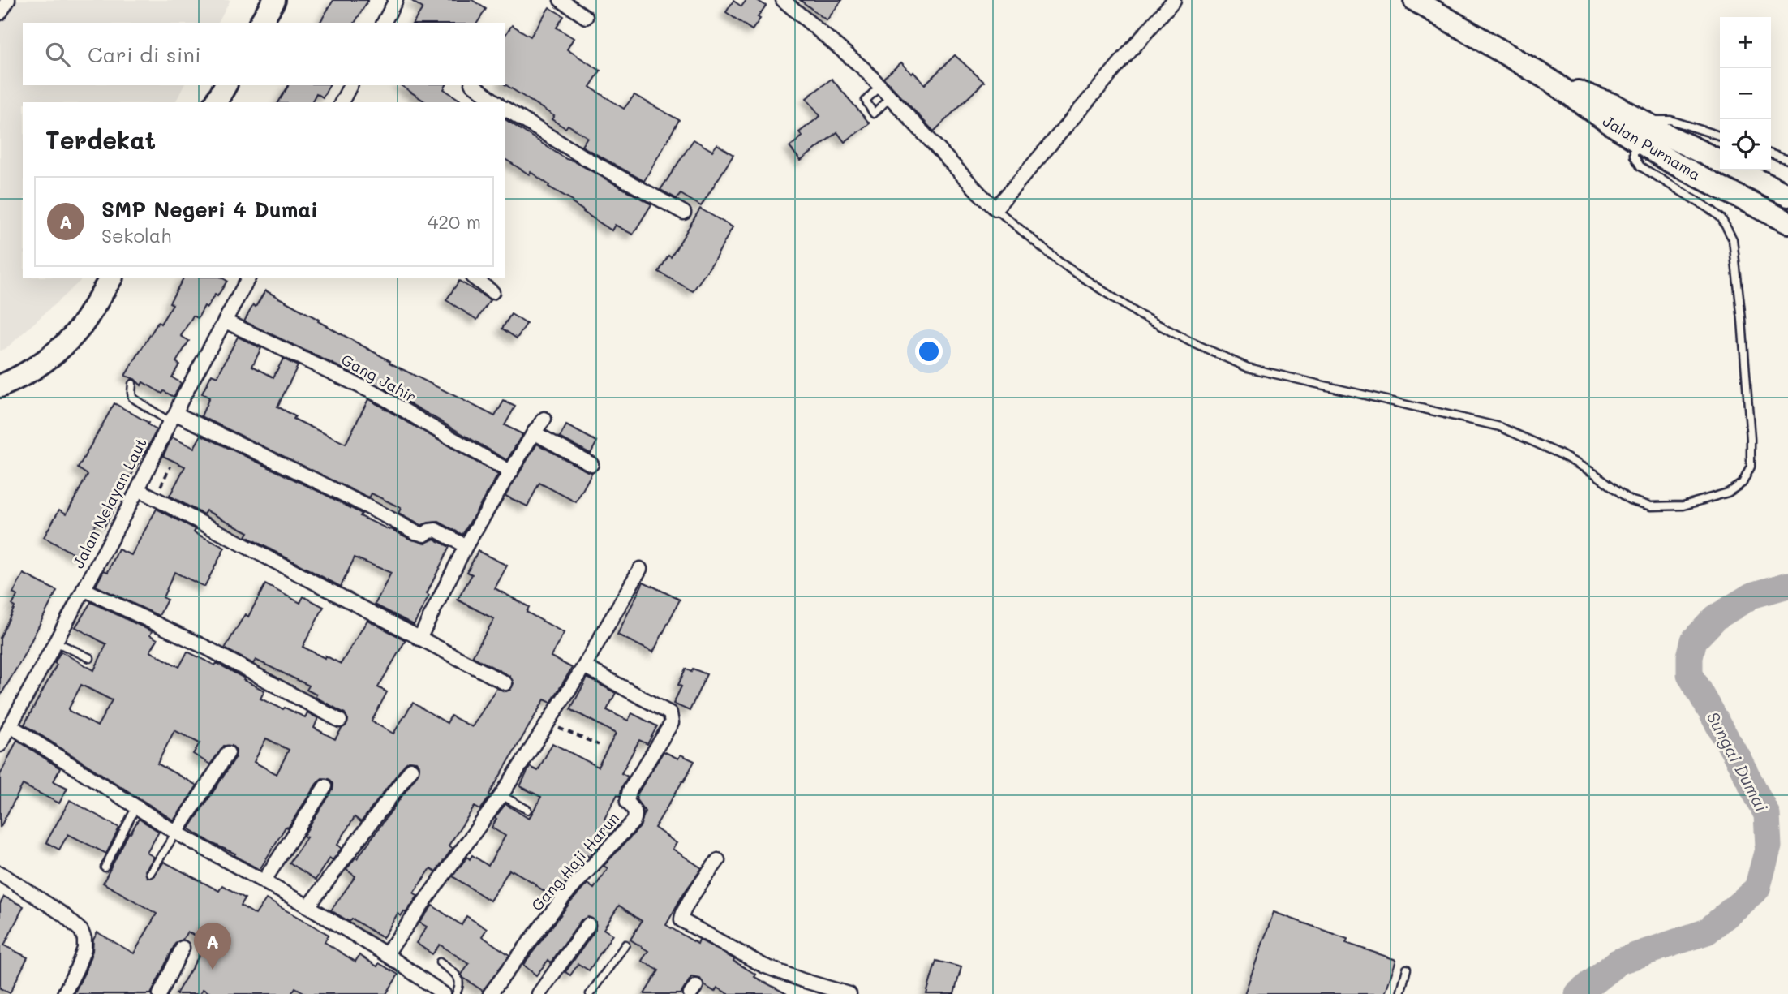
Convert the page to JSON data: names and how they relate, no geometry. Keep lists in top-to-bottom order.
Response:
{
  "streets": {
    "main road": ["Jalan Purnama"],
    "street": ["Gang Jahir", "Jalan Nelayan Laut", "Gang Haji Harun"]
  },
  "crossings": [
    ["Gang Jahir", "Jalan Nelayan Laut"]
  ],
  "water": ["Sungai Dumai"],
  "page": {
    "map_buttons": ["+", "−"],
    "search": "Cari di sini",
    "heading": "Terdekat",
    "list": [
      {
        "mark": "A",
        "name": "SMP Negeri 4 Dumai",
        "note": "Sekolah",
        "value": "420 m"
      }
    ],
    "pins": "A"
  }
}
